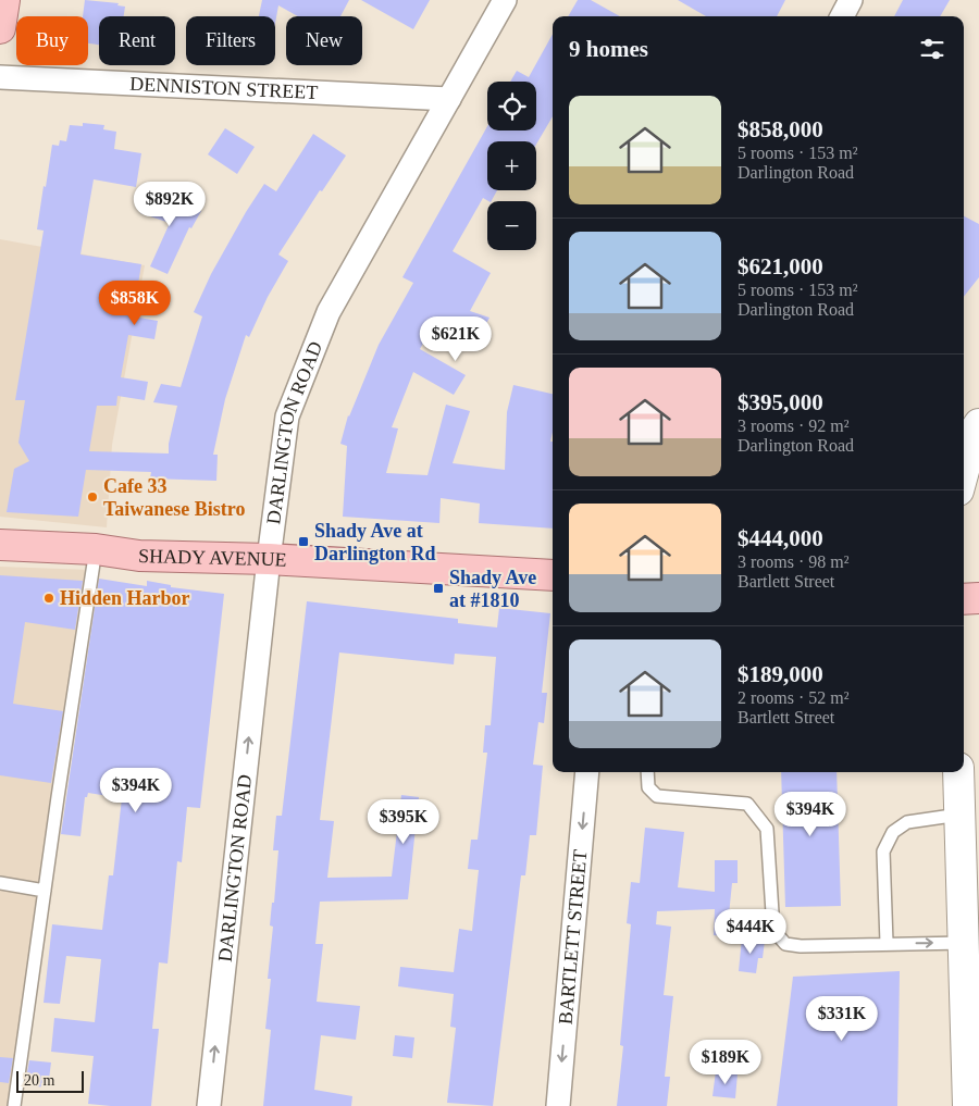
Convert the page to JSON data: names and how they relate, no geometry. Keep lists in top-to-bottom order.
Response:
{
  "streets": {
    "main road": ["SHADY AVENUE"],
    "street": ["DENNISTON STREET", "DARLINGTON ROAD", "BARTLETT STREET"]
  },
  "crossings": [
    ["DENNISTON STREET", "DARLINGTON ROAD"],
    ["DARLINGTON ROAD", "SHADY AVENUE"]
  ],
  "one_way": ["DARLINGTON ROAD", "BARTLETT STREET"],
  "places": {
    "other": ["Cafe 33 Taiwanese Bistro", "Hidden Harbor"],
    "transit": ["Shady Ave at Darlington Rd", "Shady Ave at #1810"]
  },
  "scale_bar": "20 m",
  "page": {
    "chip": [
      "Buy",
      "Rent",
      "Filters",
      "New"
    ],
    "heading": "9 homes",
    "map_buttons": ["+", "−"],
    "list": [
      {
        "name": "$858,000",
        "note": "5 rooms · 153 m² · Darlington Road"
      },
      {
        "name": "$621,000",
        "note": "5 rooms · 153 m² · Darlington Road"
      },
      {
        "name": "$395,000",
        "note": "3 rooms · 92 m² · Darlington Road"
      },
      {
        "name": "$444,000",
        "note": "3 rooms · 98 m² · Bartlett Street"
      },
      {
        "name": "$189,000",
        "note": "2 rooms · 52 m² · Bartlett Street"
      }
    ],
    "price": [
      "$892K",
      "$858K",
      "$621K",
      "$394K",
      "$394K",
      "$395K",
      "$444K",
      "$331K",
      "$189K"
    ],
    "scale": "20 m"
  }
}
